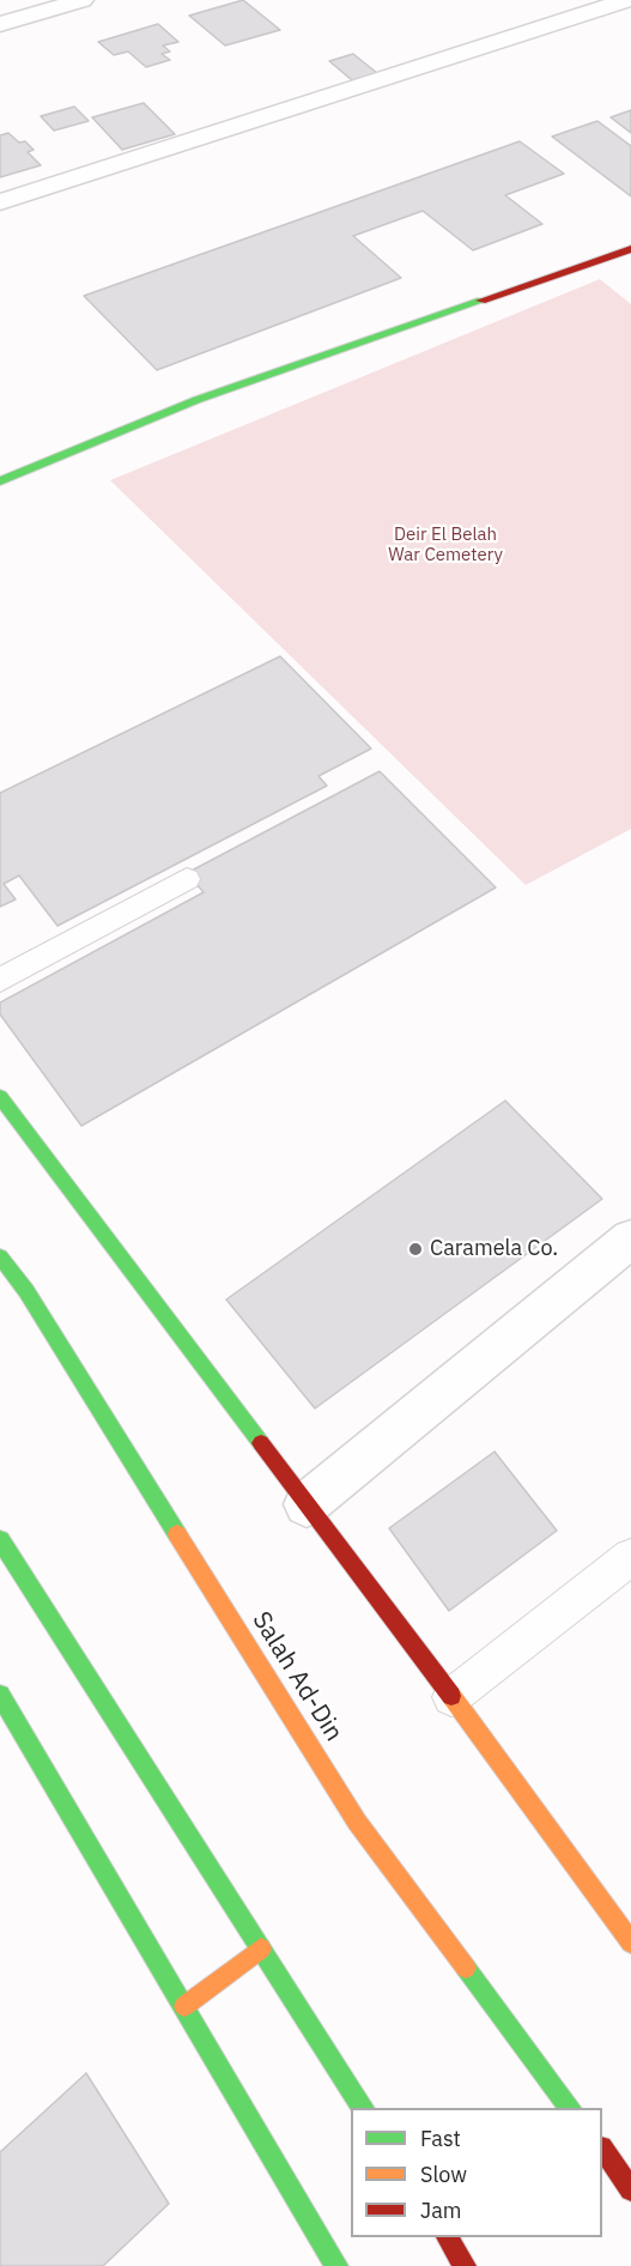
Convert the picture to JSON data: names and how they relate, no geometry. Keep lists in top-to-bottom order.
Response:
{
  "streets": {
    "main road": ["Salah Ad-Din"]
  },
  "parks": ["Deir El Belah War Cemetery"],
  "places": ["Caramela Co."],
  "legend": ["Fast", "Slow", "Jam"]
}
